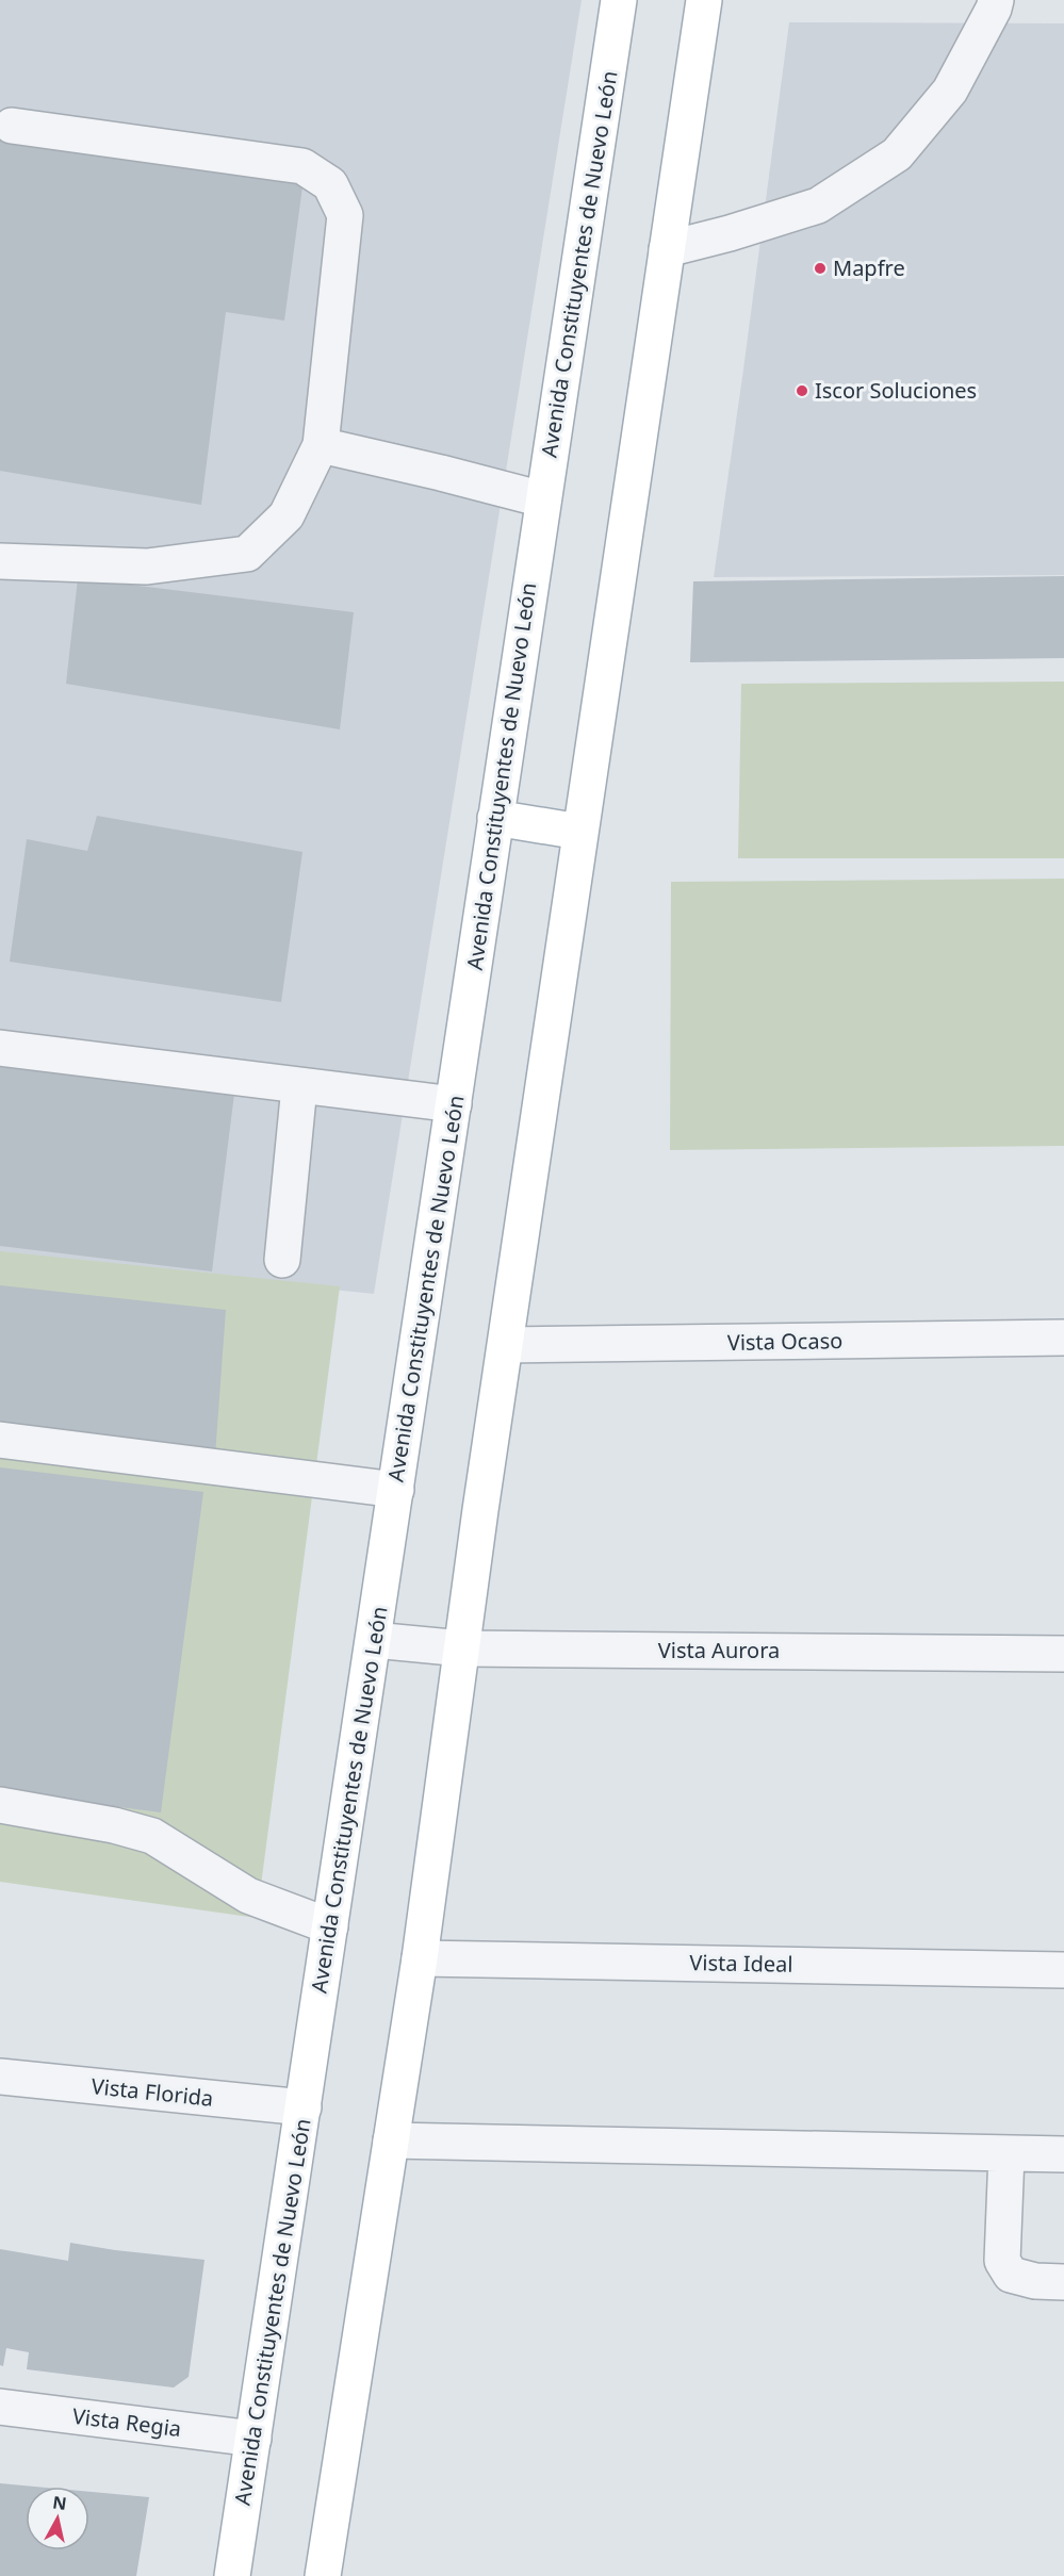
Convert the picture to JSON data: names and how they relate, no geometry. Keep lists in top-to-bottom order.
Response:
{
  "streets": {
    "main road": ["Avenida Constituyentes de Nuevo León"],
    "street": [
      "Vista Ocaso",
      "Vista Aurora",
      "Vista Ideal",
      "Vista Florida",
      "Vista Regia"
    ]
  },
  "crossings": [
    ["Avenida Constituyentes de Nuevo León", "Vista Aurora"],
    ["Avenida Constituyentes de Nuevo León", "Vista Florida"],
    ["Avenida Constituyentes de Nuevo León", "Vista Regia"]
  ],
  "places": ["Mapfre", "Iscor Soluciones"],
  "north": "top"
}
